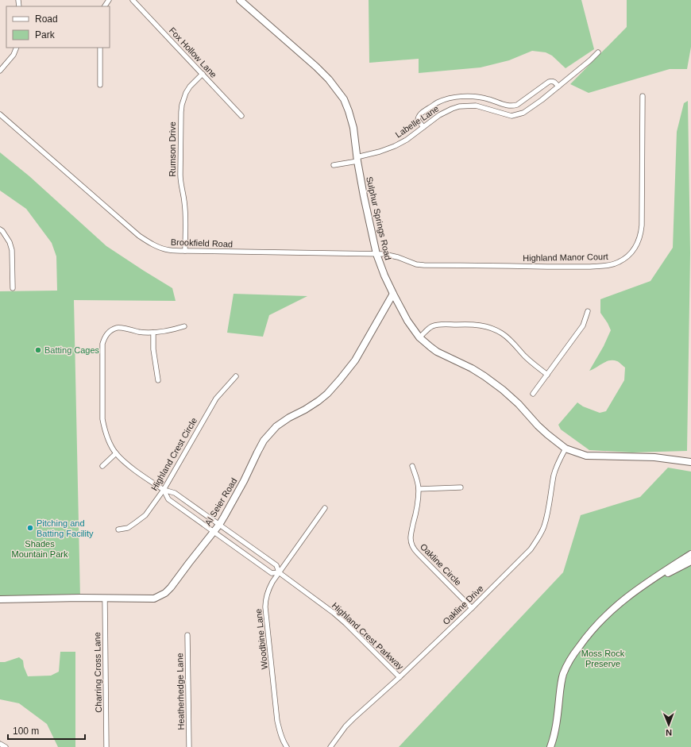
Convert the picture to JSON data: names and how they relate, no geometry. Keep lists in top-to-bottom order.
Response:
{
  "streets": {
    "street": [
      "Fox Hollow Lane",
      "Labelle Lane",
      "Rumson Drive",
      "Sulphur Springs Road",
      "Brookfield Road",
      "Highland Manor Court",
      "Highland Crest Circle",
      "Al Seier Road",
      "Oakline Circle",
      "Oakline Drive",
      "Highland Crest Parkway",
      "Woodbine Lane",
      "Charring Cross Lane",
      "Heatherhedge Lane"
    ]
  },
  "crossings": [
    ["Fox Hollow Lane", "Rumson Drive"],
    ["Labelle Lane", "Sulphur Springs Road"],
    ["Rumson Drive", "Brookfield Road"],
    ["Sulphur Springs Road", "Brookfield Road"],
    ["Sulphur Springs Road", "Highland Manor Court"],
    ["Sulphur Springs Road", "Al Seier Road"],
    ["Sulphur Springs Road", "Oakline Drive"],
    ["Brookfield Road", "Highland Manor Court"],
    ["Highland Crest Circle", "Highland Crest Parkway"],
    ["Al Seier Road", "Highland Crest Parkway"],
    ["Al Seier Road", "Charring Cross Lane"],
    ["Oakline Circle", "Oakline Drive"],
    ["Oakline Drive", "Highland Crest Parkway"],
    ["Highland Crest Parkway", "Woodbine Lane"]
  ],
  "parks": ["Shades Mountain Park", "Moss Rock Preserve"],
  "places": ["Batting Cages", "Pitching and Batting Facility"],
  "legend": ["Road", "Park"],
  "scale_bar": "100 m",
  "north": "bottom"
}
